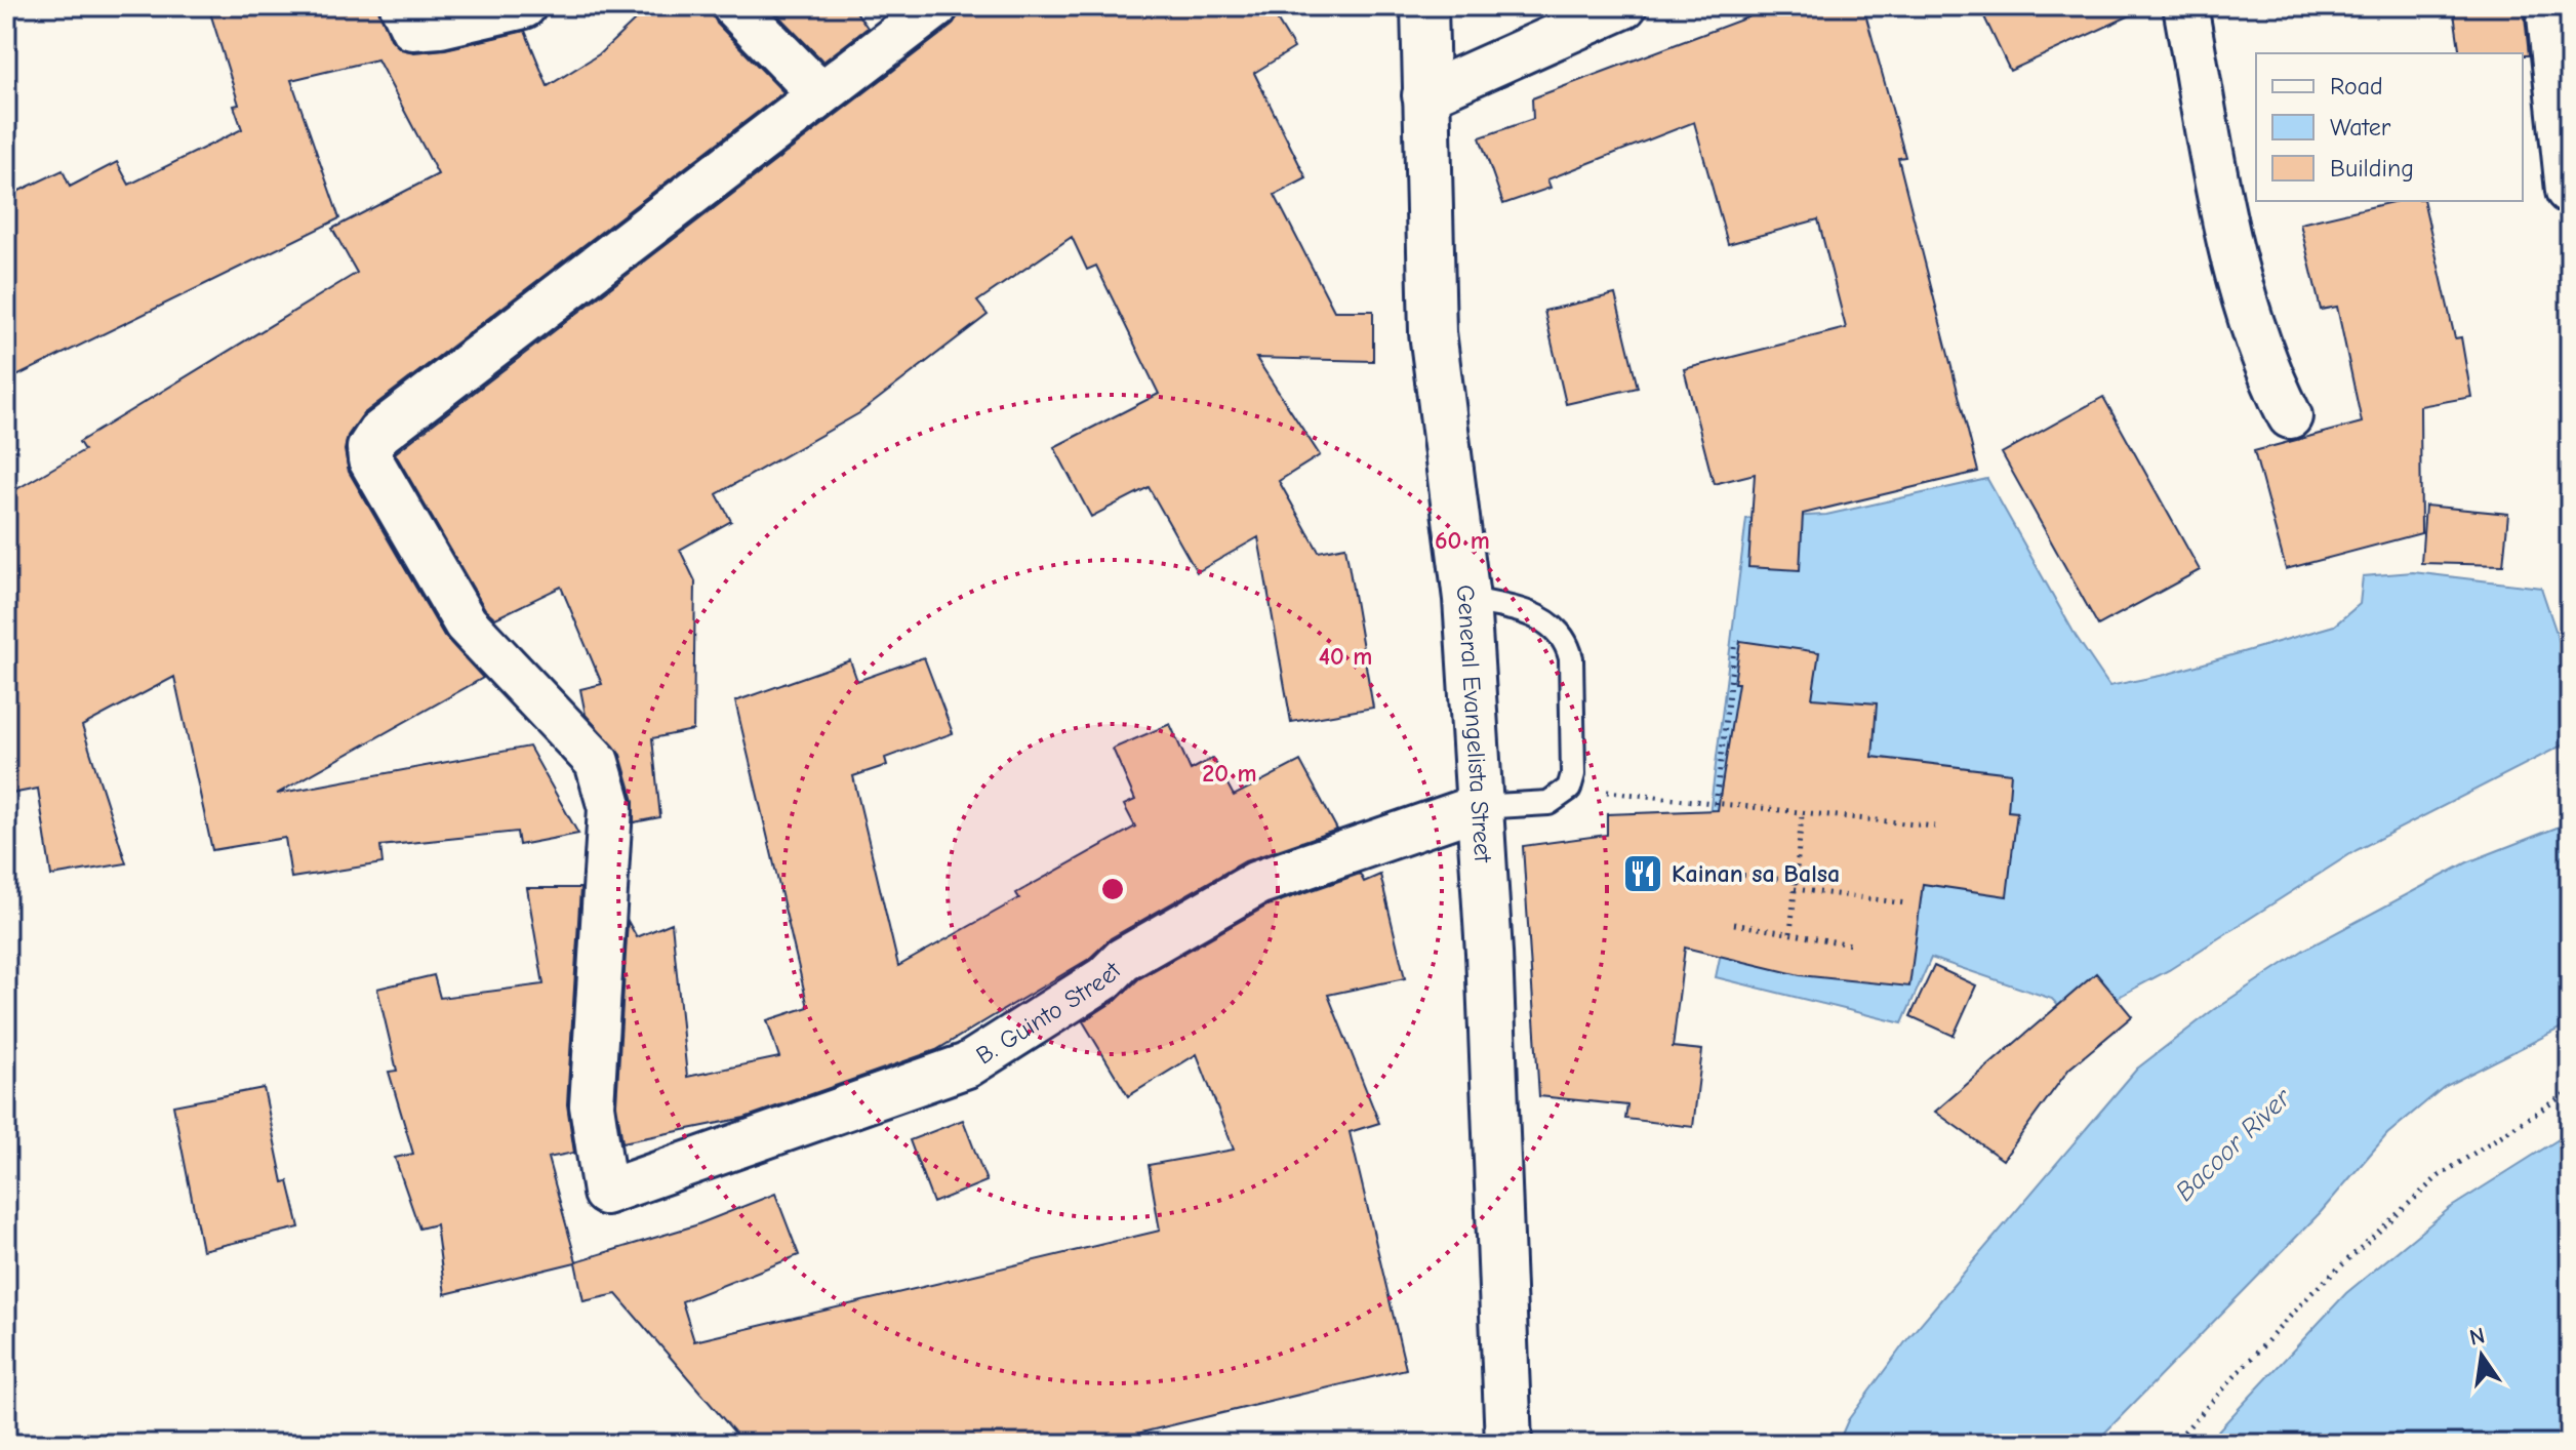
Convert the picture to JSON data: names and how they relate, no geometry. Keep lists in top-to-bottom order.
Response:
{
  "streets": {
    "main road": ["General Evangelista Street"],
    "street": ["B. Guinto Street"]
  },
  "crossings": [
    ["General Evangelista Street", "B. Guinto Street"]
  ],
  "water": ["Bacoor River"],
  "places": {
    "restaurant": ["Kainan sa Balsa"]
  },
  "legend": ["Road", "Water", "Building"],
  "north": "top",
  "rings": ["60 m", "40 m", "20 m"]
}
